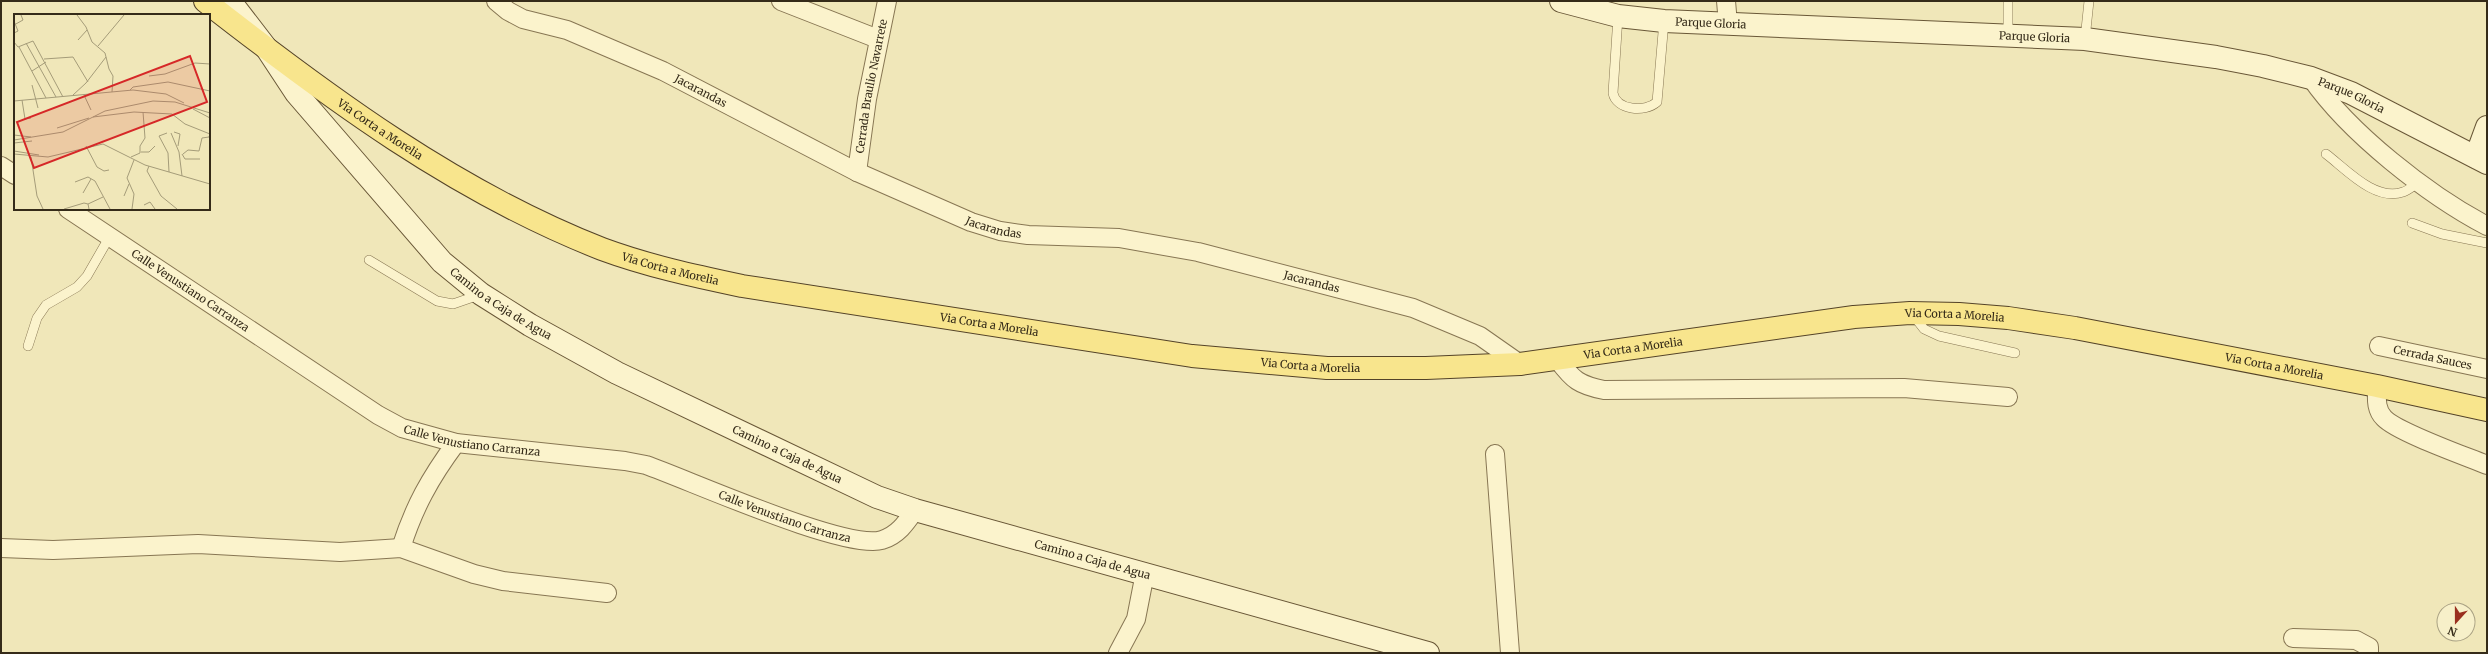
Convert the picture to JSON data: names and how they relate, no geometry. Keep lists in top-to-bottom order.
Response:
{
  "streets": {
    "main road": ["Parque Gloria", "Via Corta a Morelia", "Camino a Caja de Agua"],
    "street": [
      "Cerrada Braulio Navarrete",
      "Jacarandas",
      "Calle Venustiano Carranza",
      "Cerrada Sauces"
    ]
  },
  "crossings": [
    ["Cerrada Braulio Navarrete", "Jacarandas"],
    ["Jacarandas", "Via Corta a Morelia"],
    ["Via Corta a Morelia", "Camino a Caja de Agua"],
    ["Calle Venustiano Carranza", "Camino a Caja de Agua"]
  ],
  "north": "bottom"
}
